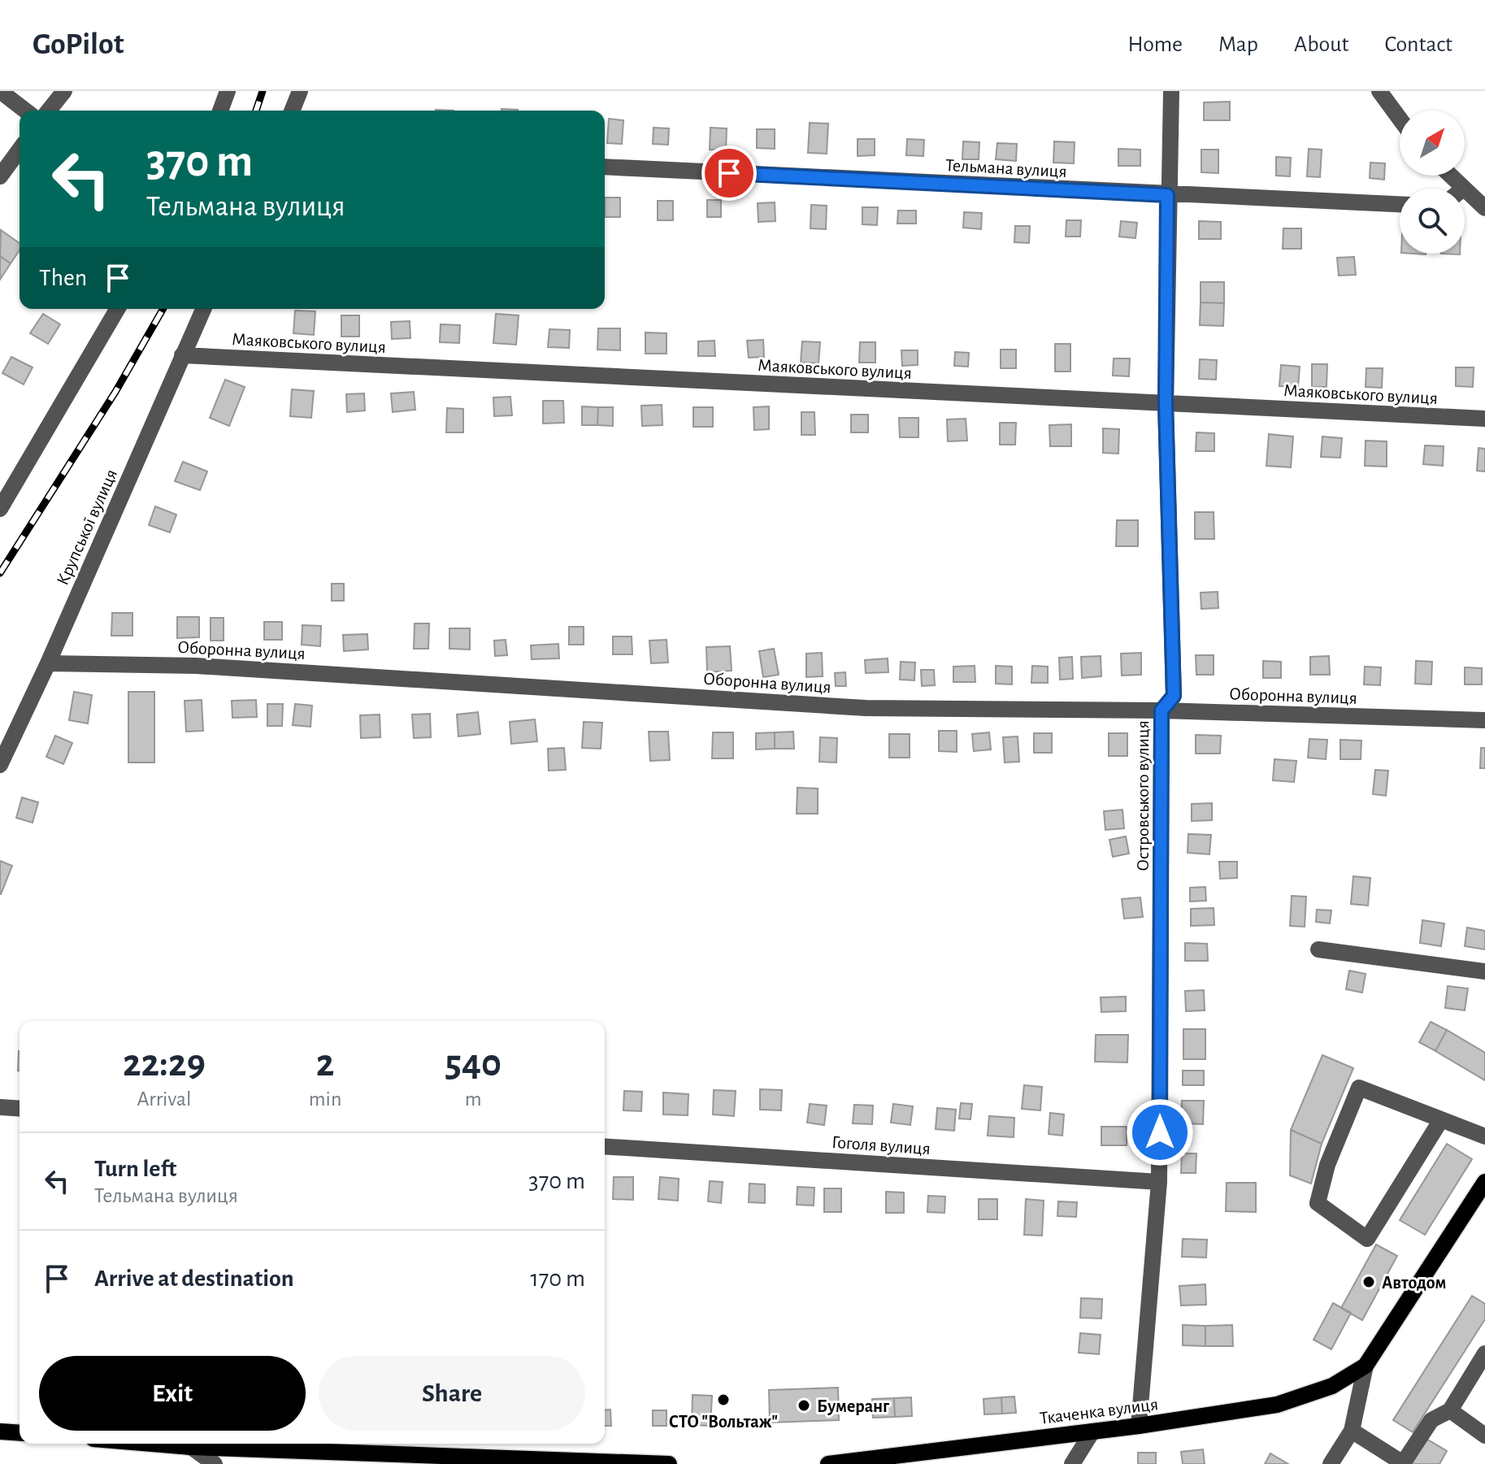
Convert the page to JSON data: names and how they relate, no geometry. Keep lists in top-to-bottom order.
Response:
{
  "streets": {
    "main road": ["Ткаченка вулиця"],
    "street": [
      "Тельмана вулиця",
      "Маяковського вулиця",
      "Крупської вулиця",
      "Оборонна вулиця",
      "Островського вулиця",
      "Гоголя вулиця"
    ]
  },
  "crossings": [
    ["Тельмана вулиця", "Островського вулиця"],
    ["Маяковського вулиця", "Крупської вулиця"],
    ["Маяковського вулиця", "Островського вулиця"],
    ["Крупської вулиця", "Оборонна вулиця"],
    ["Оборонна вулиця", "Островського вулиця"],
    ["Островського вулиця", "Гоголя вулиця"],
    ["Островського вулиця", "Ткаченка вулиця"]
  ],
  "places": ["Автодом", "СТО \"Вольтаж\"", "Бумеранг"],
  "north": "top right",
  "page": {
    "header": "GoPilot",
    "nav": [
      "Home",
      "Map",
      "About",
      "Contact"
    ],
    "turn": ["370 m", "Тельмана вулиця"],
    "then": "Then",
    "eta": [
      "22:29",
      "Arrival",
      "2",
      "min",
      "540",
      "m"
    ],
    "list": [
      {
        "name": "Turn left",
        "note": "Тельмана вулиця",
        "value": "370 m"
      },
      {
        "name": "Arrive at destination",
        "value": "170 m"
      }
    ],
    "buttons": ["Exit", "Share"]
  }
}
